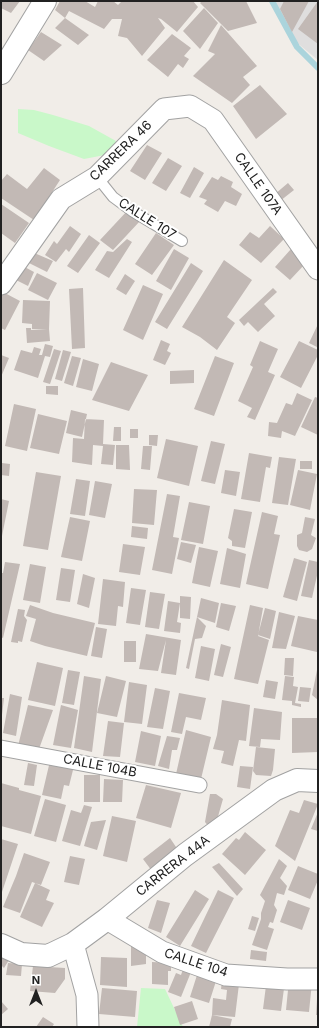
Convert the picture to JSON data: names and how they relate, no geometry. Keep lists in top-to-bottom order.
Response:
{
  "streets": {
    "street": [
      "CARRERA 46",
      "CALLE 107A",
      "CALLE 104B",
      "CARRERA 44A",
      "CALLE 104"
    ],
    "lane": ["CALLE 107"]
  },
  "crossings": [
    ["CARRERA 46", "CALLE 107A"],
    ["CARRERA 46", "CALLE 107"],
    ["CARRERA 44A", "CALLE 104"]
  ],
  "north": "top"
}
